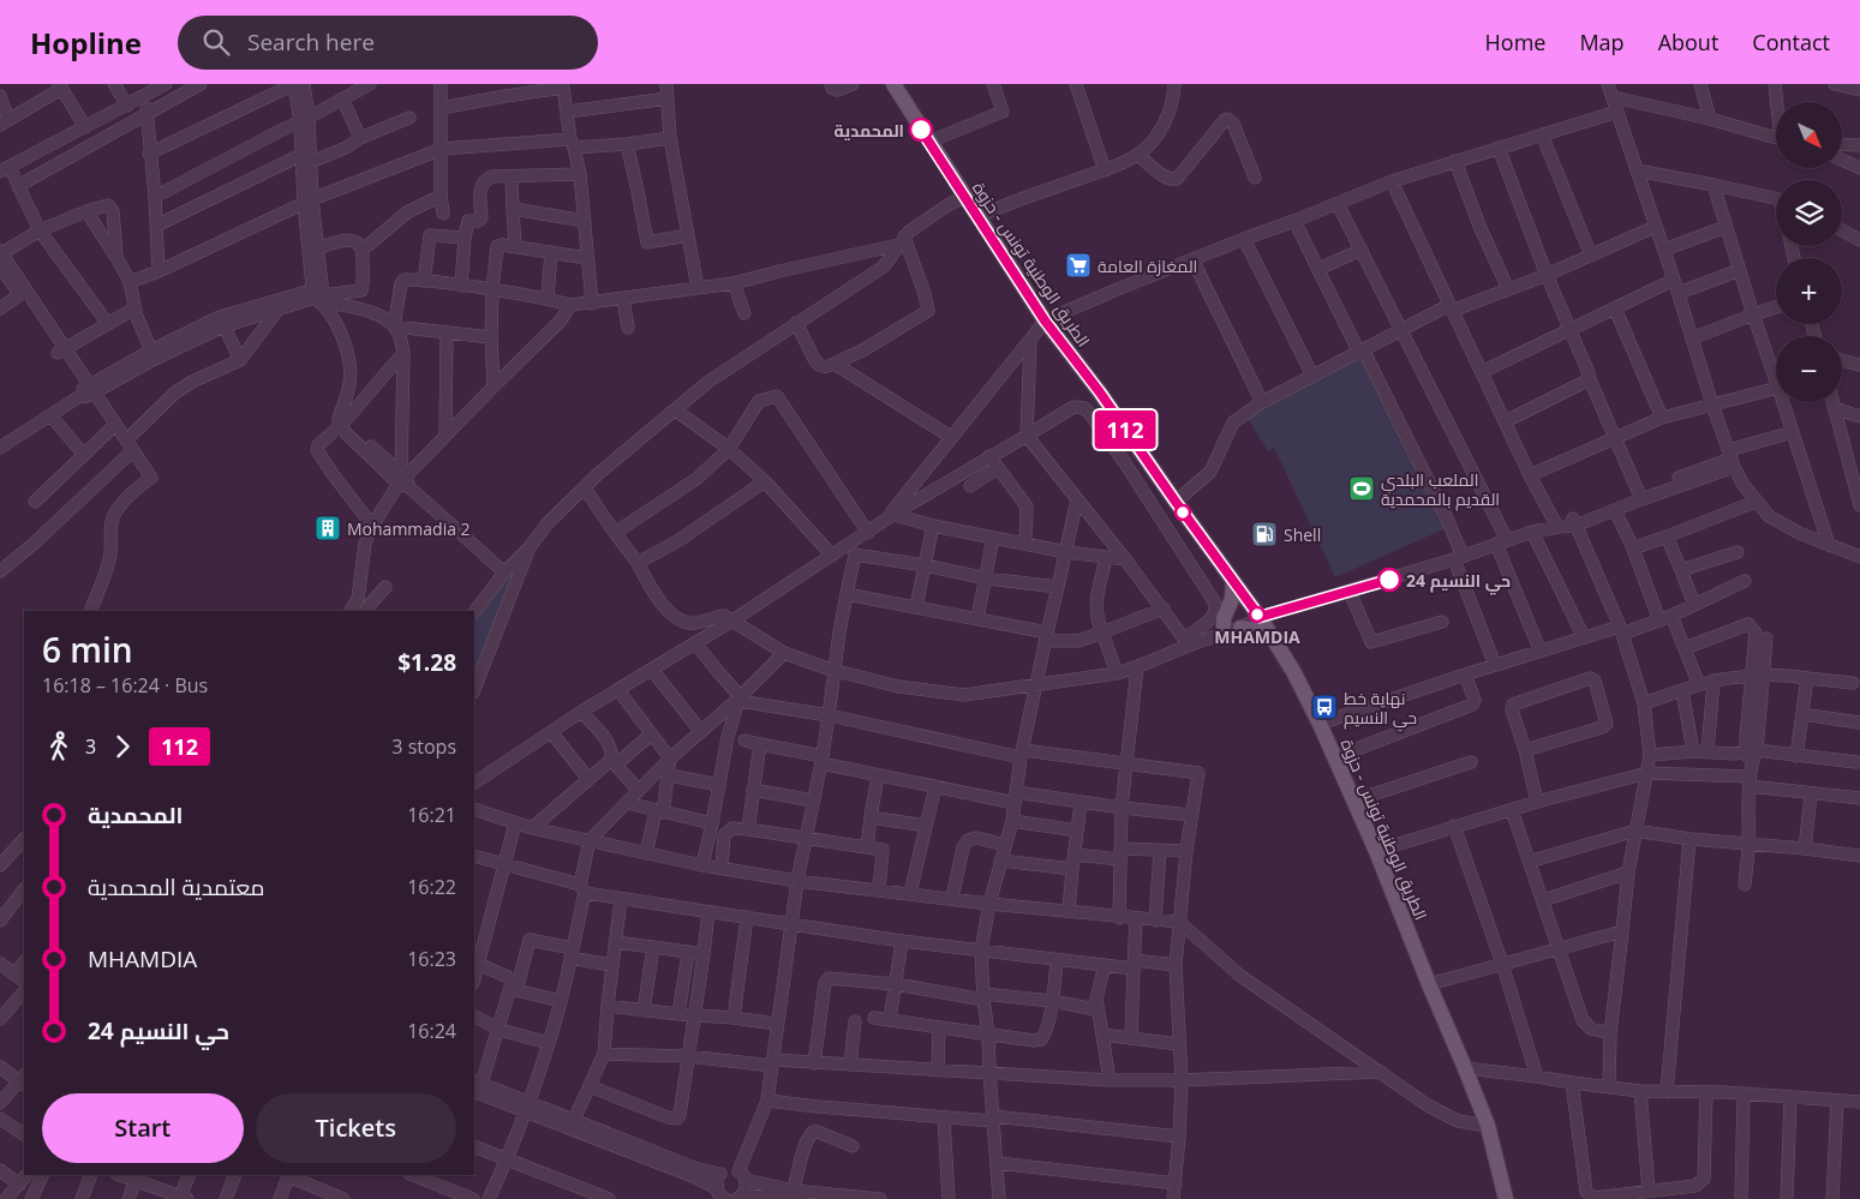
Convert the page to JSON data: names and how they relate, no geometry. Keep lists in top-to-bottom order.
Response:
{
  "streets": {
    "main road": ["الطريق الوطنية تونس - حزوة"]
  },
  "places": {
    "other": ["المحمدية", "حي النسيم 24", "MHAMDIA"],
    "supermarket": ["المغازة العامة"],
    "sports": ["الملعب البلدي القديم بالمحمدية"],
    "building": ["Mohammadia 2"],
    "fuel station": ["Shell"],
    "bus stop": ["نهاية خط حي النسيم"]
  },
  "lines": ["bus line 112"],
  "north": "bottom right",
  "page": {
    "header": "Hopline",
    "search": "Search here",
    "nav": [
      "Home",
      "Map",
      "About",
      "Contact"
    ],
    "on_map": "112",
    "map_buttons": ["+", "−"],
    "heading": ["6 min", "16:18 – 16:24 · Bus", "$1.28"],
    "legs": ["3", "112", "3 stops"],
    "list": [
      {
        "name": "المحمدية",
        "value": "16:21"
      },
      {
        "name": "معتمدية المحمدية",
        "value": "16:22"
      },
      {
        "name": "MHAMDIA",
        "value": "16:23"
      },
      {
        "name": "حي النسيم 24",
        "value": "16:24"
      }
    ],
    "buttons": ["Start", "Tickets"]
  }
}
